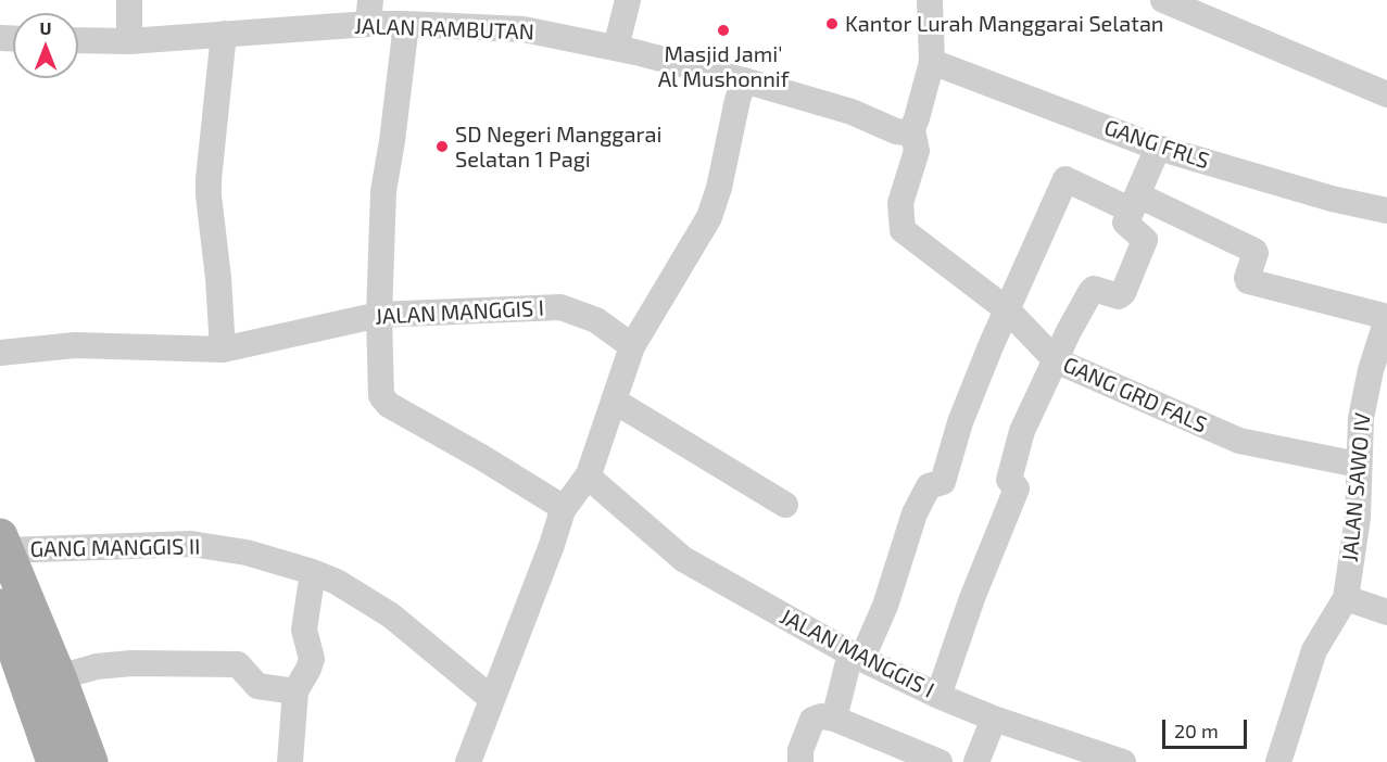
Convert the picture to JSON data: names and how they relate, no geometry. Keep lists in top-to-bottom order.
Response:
{
  "streets": {
    "street": [
      "JALAN RAMBUTAN",
      "GANG FRLS",
      "JALAN MANGGIS I",
      "GANG GRD FALS",
      "JALAN SAWO IV",
      "GANG MANGGIS II"
    ]
  },
  "crossings": [
    ["JALAN RAMBUTAN", "GANG GRD FALS"],
    ["GANG GRD FALS", "JALAN SAWO IV"]
  ],
  "places": ["Kantor Lurah Manggarai Selatan", "Masjid Jami' Al Mushonnif", "SD Negeri Manggarai Selatan 1 Pagi"],
  "scale_bar": "20 m",
  "north": "top"
}
